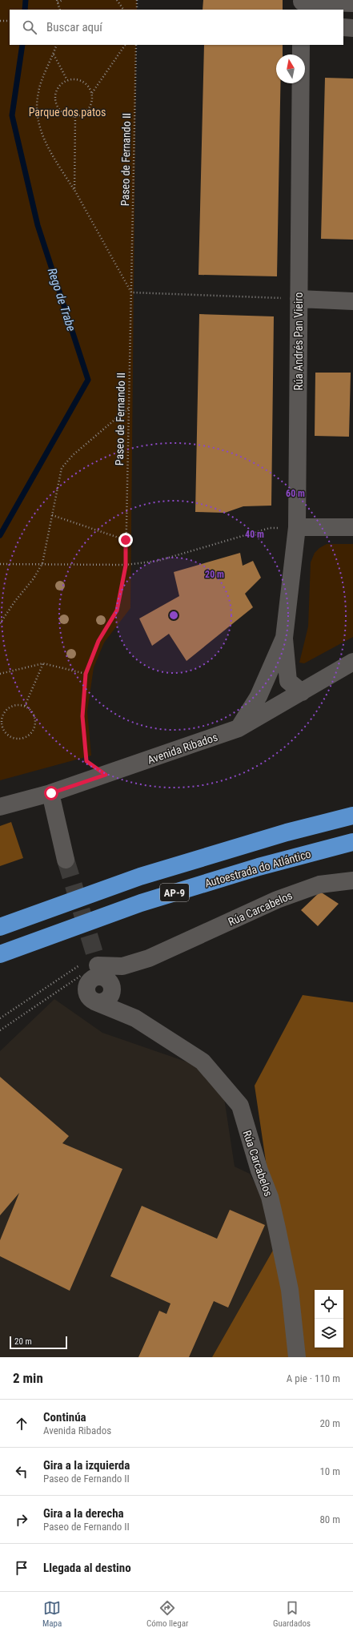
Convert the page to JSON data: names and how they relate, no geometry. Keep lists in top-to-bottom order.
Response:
{
  "streets": {
    "highway": ["Autoestrada do Atlántico", "AP-9"],
    "street": ["Rúa Andrés Pan Vieiro", "Avenida Ribados", "Rúa Carcabelos"],
    "path": ["Paseo de Fernando II"]
  },
  "crossings": [
    ["Paseo de Fernando II", "Avenida Ribados"],
    ["Rúa Andrés Pan Vieiro", "Avenida Ribados"]
  ],
  "water": ["Rego de Trabe"],
  "parks": ["Parque dos patos"],
  "scale_bar": "20 m",
  "north": "top",
  "page": {
    "search": "Buscar aquí",
    "scale": "20 m",
    "heading": ["2 min", "A pie · 110 m"],
    "list": [
      ["Continúa", "Avenida Ribados", "20 m"],
      ["Gira a la izquierda", "Paseo de Fernando II", "10 m"],
      ["Gira a la derecha", "Paseo de Fernando II", "80 m"],
      "Llegada al destino"
    ],
    "nav": ["Mapa", "Cómo llegar", "Guardados"]
  },
  "rings": ["60 m", "40 m", "20 m"]
}
